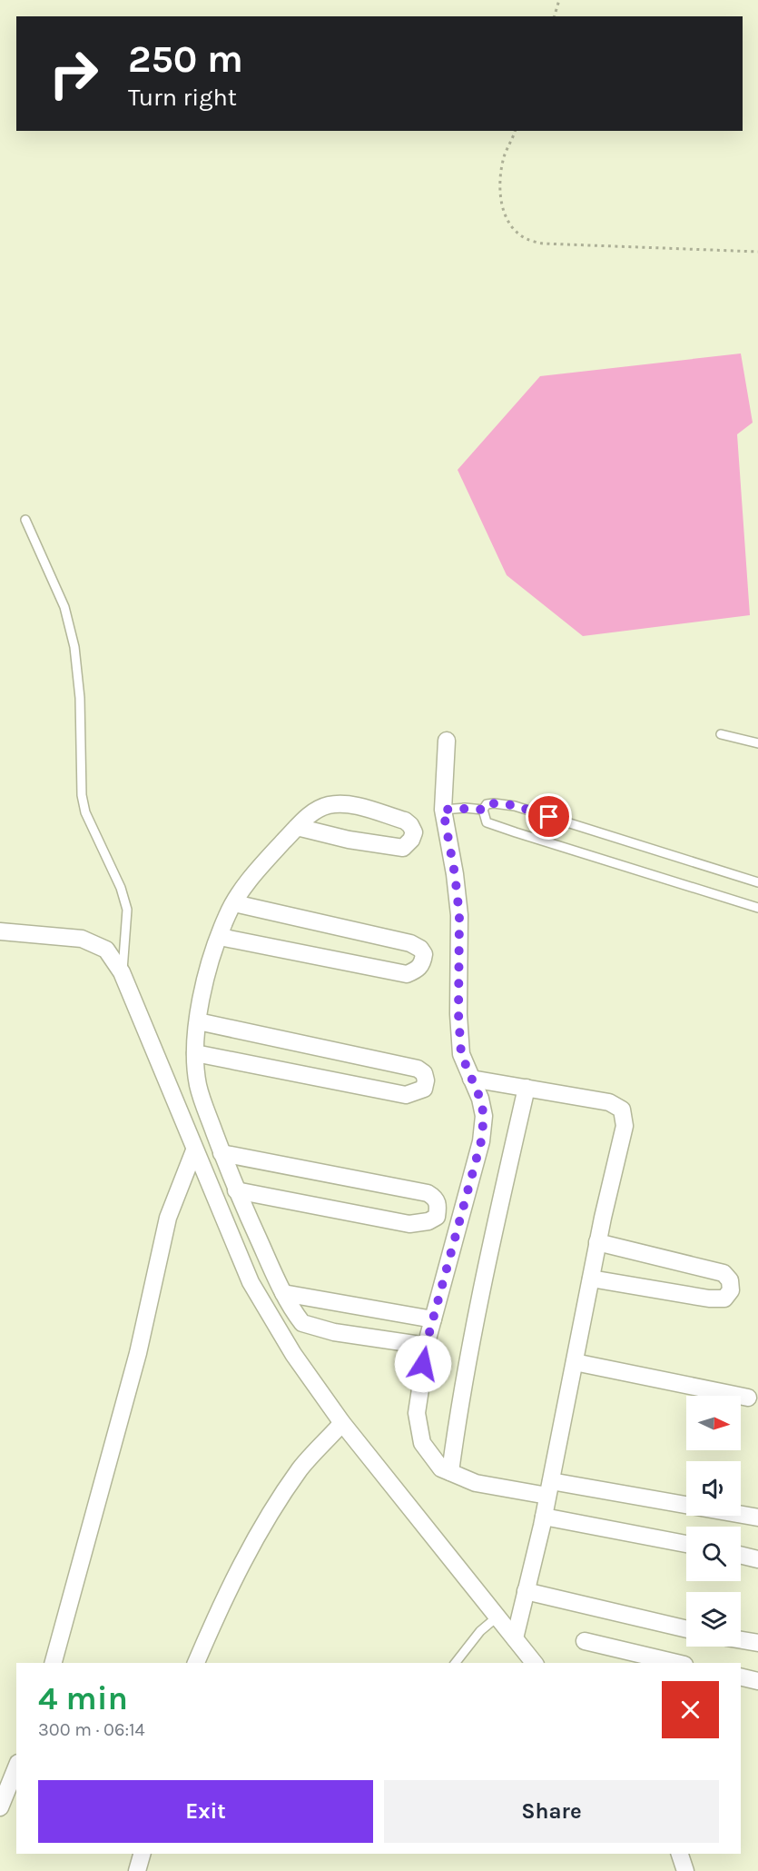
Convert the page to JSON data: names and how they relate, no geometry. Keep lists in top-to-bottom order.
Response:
{
  "north": "right",
  "page": {
    "turn": ["250 m", "Turn right"],
    "heading": ["4 min", "300 m · 06:14"],
    "buttons": ["Exit", "Share"]
  }
}
